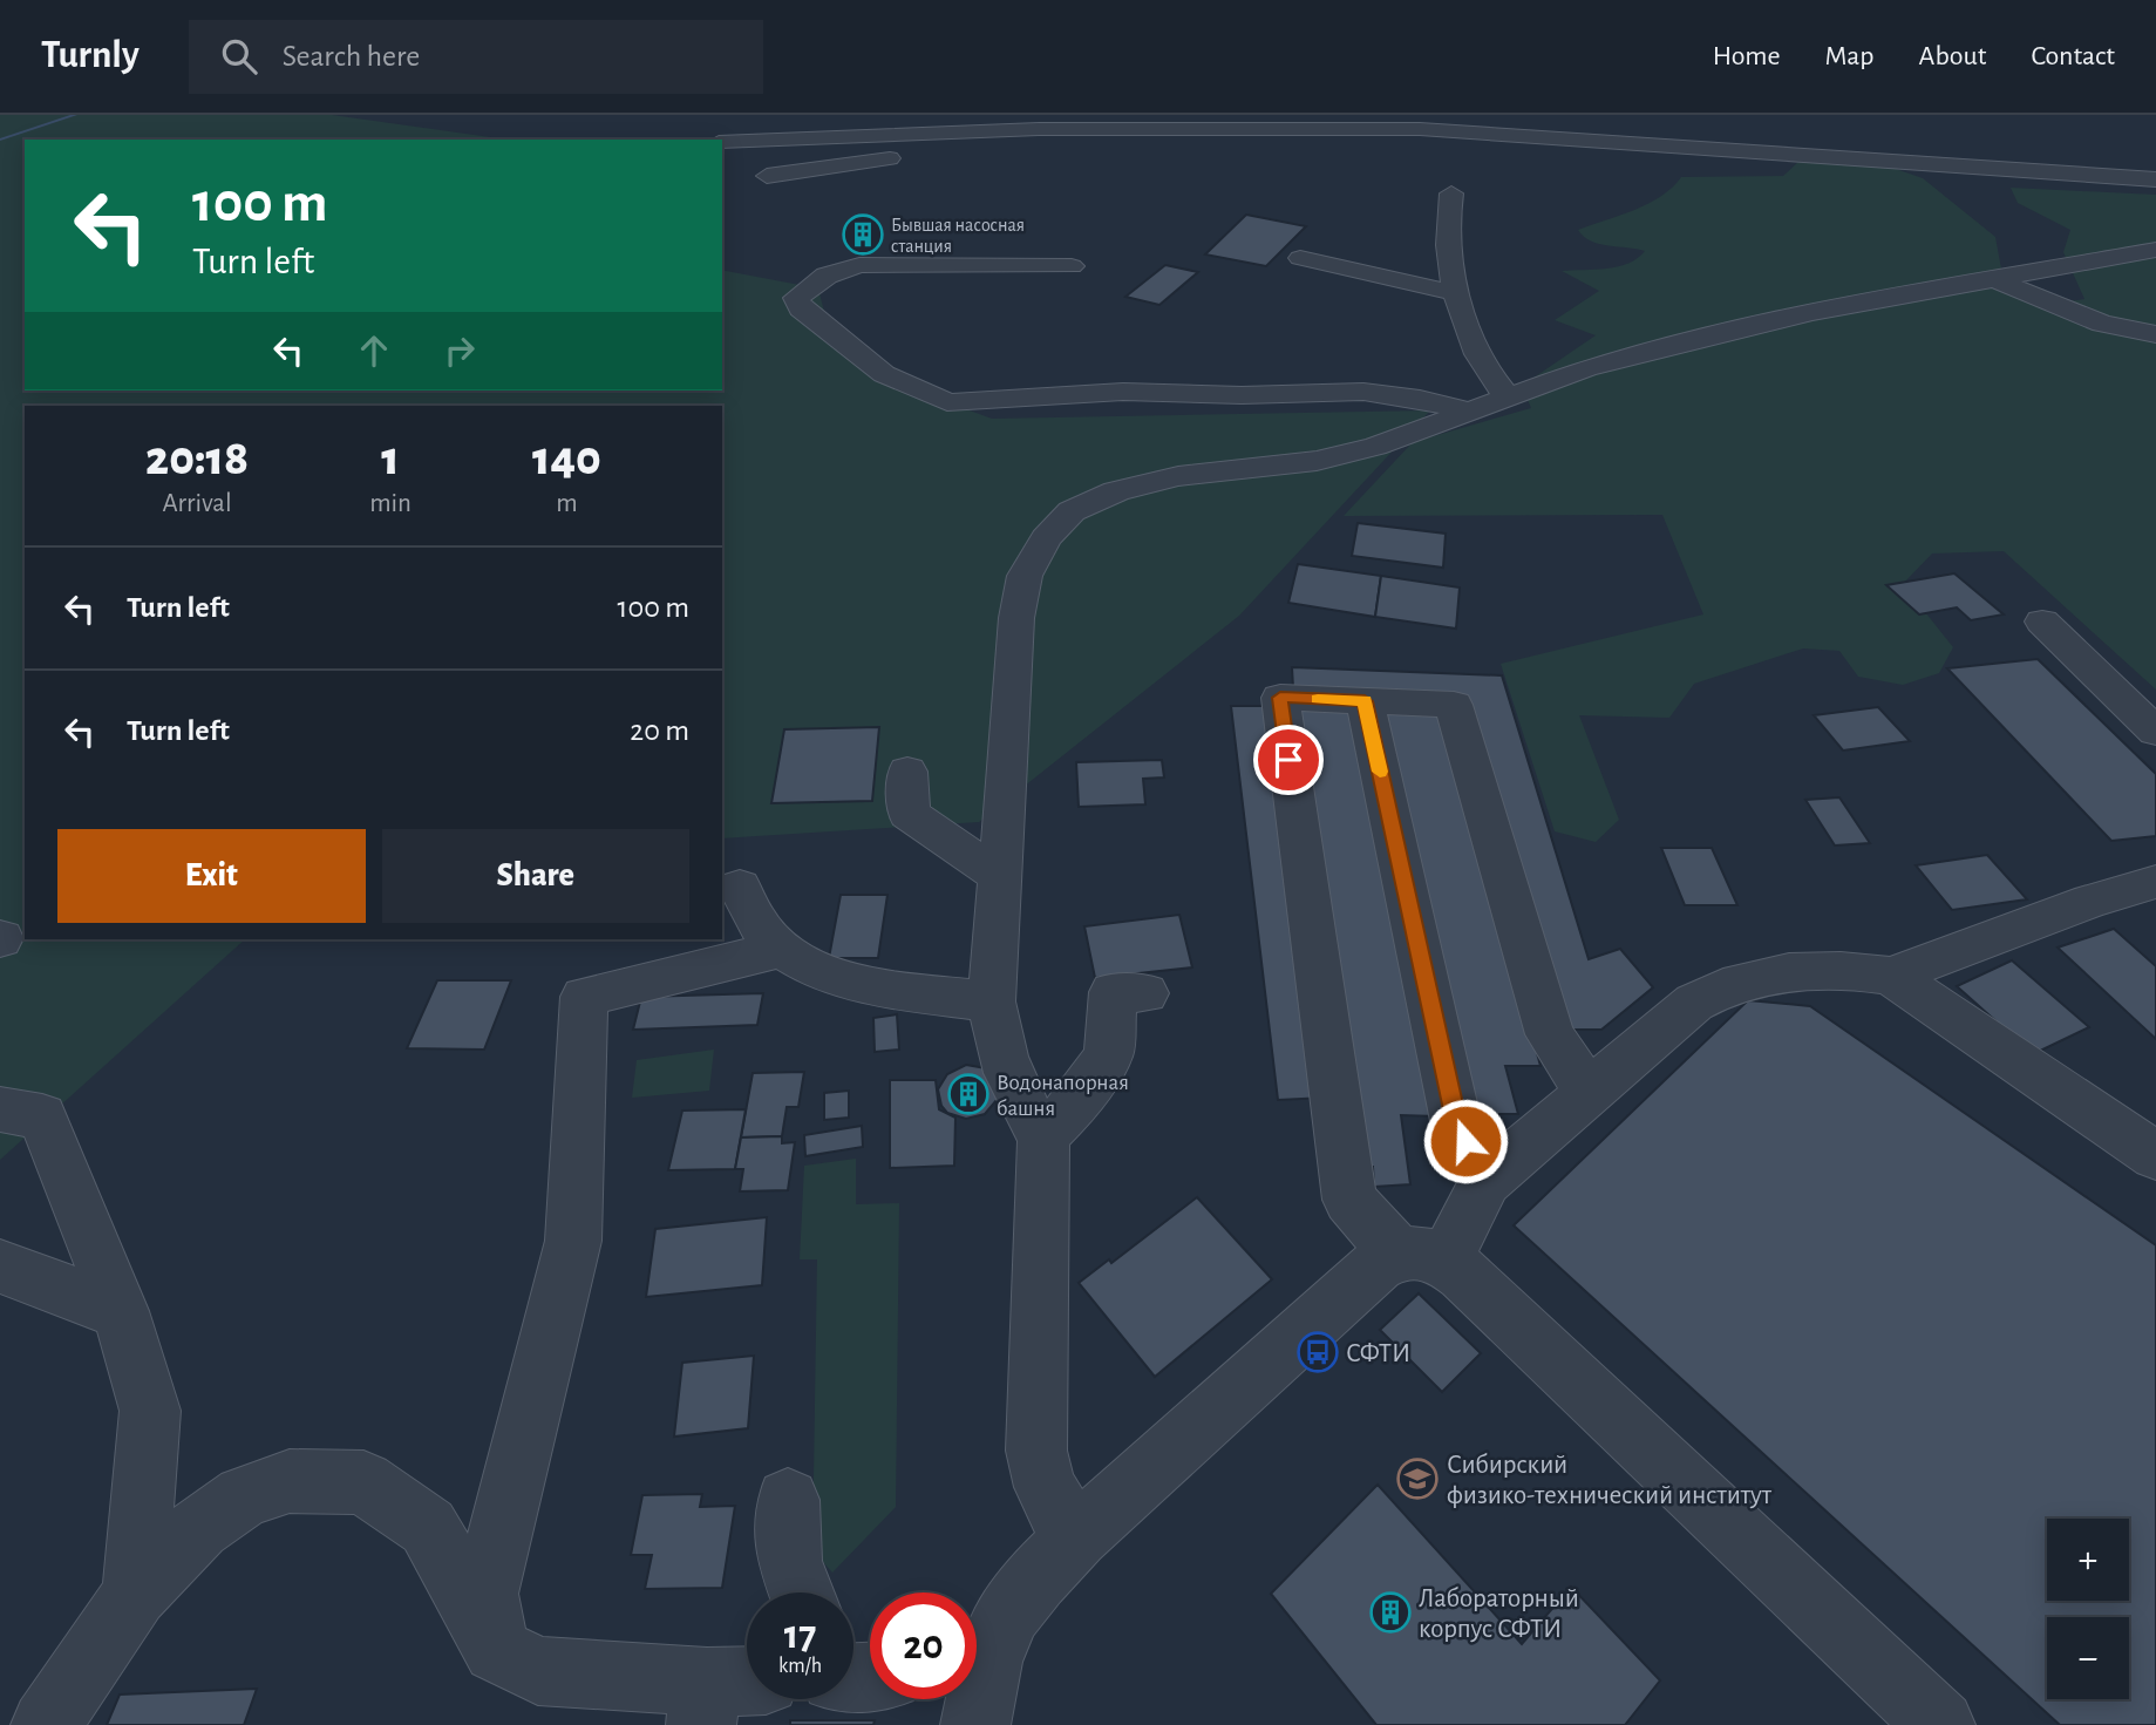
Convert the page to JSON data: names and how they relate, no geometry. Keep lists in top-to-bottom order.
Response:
{
  "places": {
    "building": ["Бывшая насосная станция", "Водонапорная башня", "Лабораторный корпус СФТИ"],
    "bus stop": ["СФТИ"],
    "school or university": ["Сибирский физико-технический институт"]
  },
  "page": {
    "header": "Turnly",
    "search": "Search here",
    "nav": [
      "Home",
      "Map",
      "About",
      "Contact"
    ],
    "turn": ["100 m", "Turn left"],
    "eta": [
      "20:18",
      "Arrival",
      "1",
      "min",
      "140",
      "m"
    ],
    "list": [
      {
        "name": "Turn left",
        "value": "100 m"
      },
      {
        "name": "Turn left",
        "value": "20 m"
      }
    ],
    "buttons": ["Exit", "Share"],
    "map_buttons": ["+", "−"],
    "speed": "17 km/h",
    "limit": "20"
  }
}
